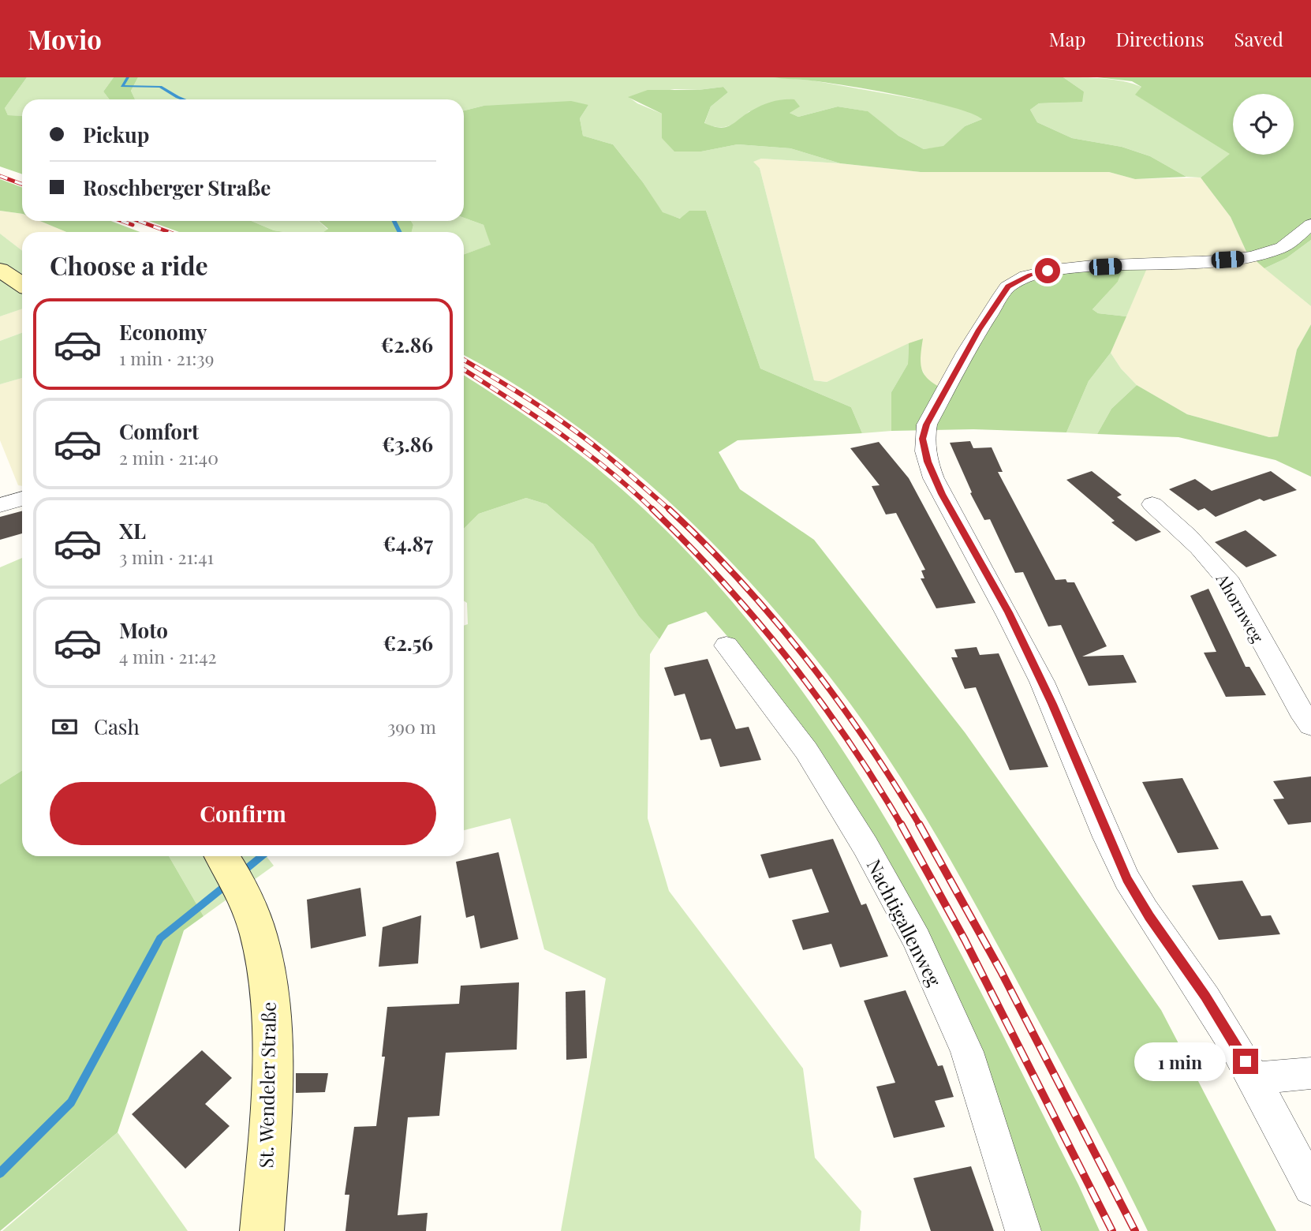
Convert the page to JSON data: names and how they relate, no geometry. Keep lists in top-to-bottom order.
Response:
{
  "streets": {
    "main road": ["St. Wendeler Straße"],
    "street": ["Ahornweg", "Nachtigallenweg"]
  },
  "page": {
    "header": "Movio",
    "nav": ["Map", "Directions", "Saved"],
    "banner": ["Pickup", "Roschberger Straße"],
    "heading": "Choose a ride",
    "list": [
      {
        "name": "Economy",
        "note": "1 min · 21:39",
        "value": "€2.86"
      },
      {
        "name": "Comfort",
        "note": "2 min · 21:40",
        "value": "€3.86"
      },
      {
        "name": "XL",
        "note": "3 min · 21:41",
        "value": "€4.87"
      },
      {
        "name": "Moto",
        "note": "4 min · 21:42",
        "value": "€2.56"
      }
    ],
    "pay": ["Cash", "390 m"],
    "buttons": "Confirm",
    "bubble": "1 min"
  }
}
